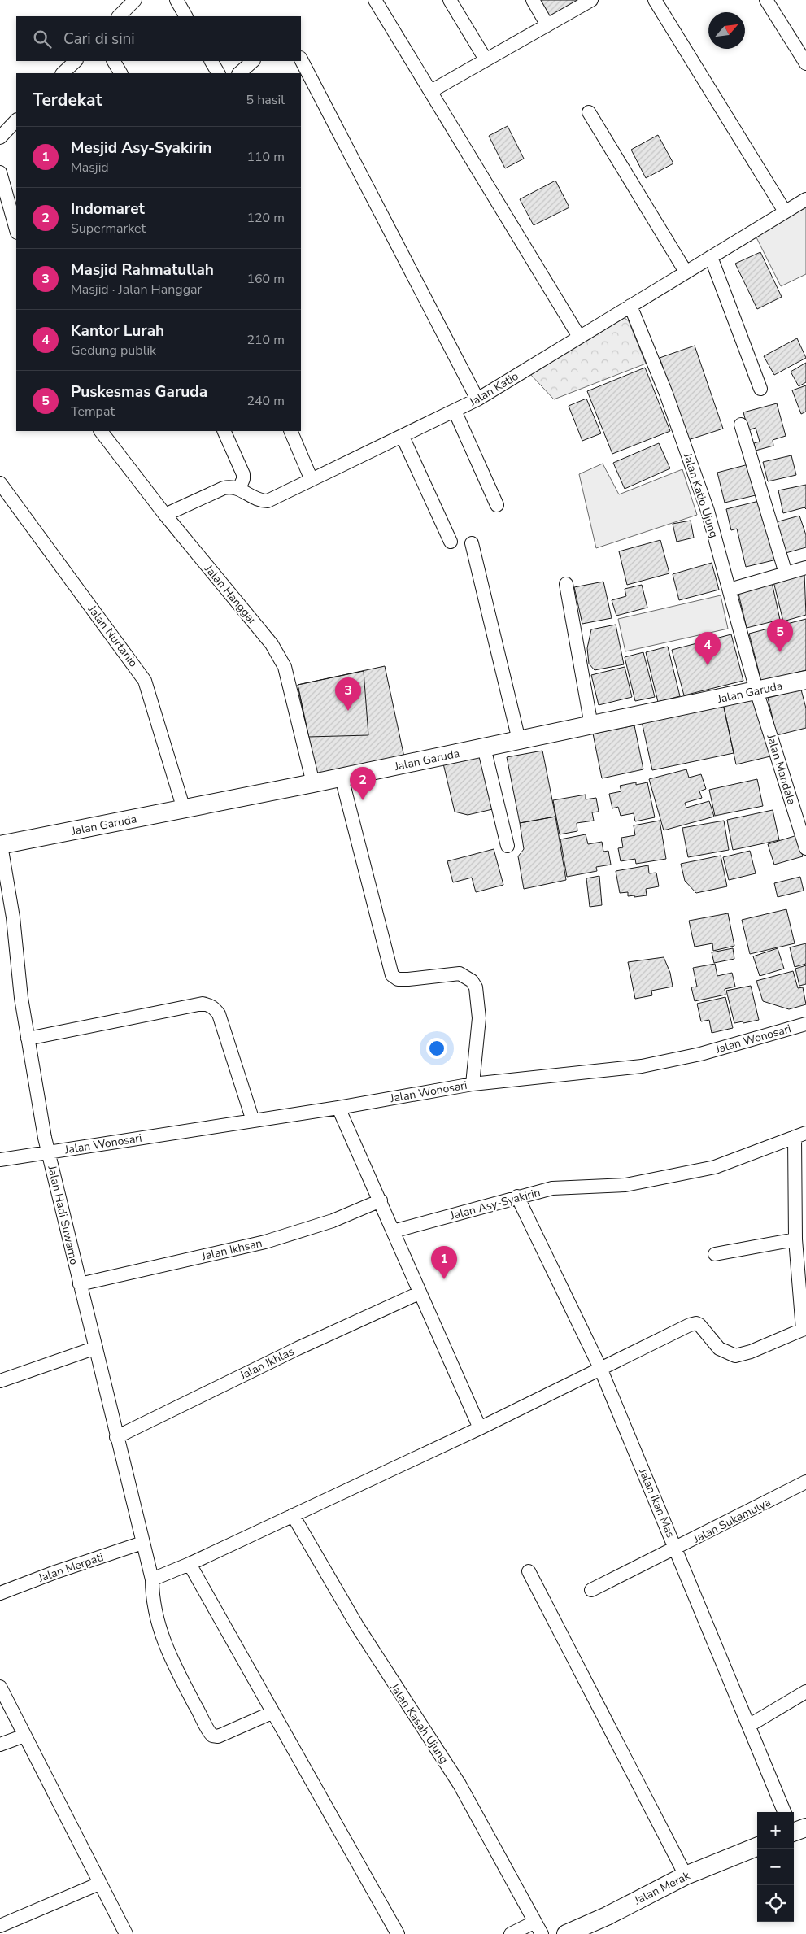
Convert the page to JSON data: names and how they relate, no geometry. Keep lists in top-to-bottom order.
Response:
{
  "streets": {
    "street": [
      "Jalan Katio",
      "Jalan Katio Ujung",
      "Jalan Hanggar",
      "Jalan Nurtanio",
      "Jalan Garuda",
      "Jalan Mandala",
      "Jalan Wonosari",
      "Jalan Asy-Syakirin",
      "Jalan Hadi Suwarno",
      "Jalan Ikhsan",
      "Jalan Ikhlas",
      "Jalan Ikan Mas",
      "Jalan Sukamulya",
      "Jalan Merpati",
      "Jalan Kasah Ujung",
      "Jalan Merak"
    ]
  },
  "crossings": [
    ["Jalan Katio", "Jalan Katio Ujung"],
    ["Jalan Katio Ujung", "Jalan Garuda"],
    ["Jalan Katio Ujung", "Jalan Mandala"],
    ["Jalan Hanggar", "Jalan Garuda"],
    ["Jalan Nurtanio", "Jalan Garuda"],
    ["Jalan Garuda", "Jalan Mandala"],
    ["Jalan Garuda", "Jalan Hadi Suwarno"],
    ["Jalan Wonosari", "Jalan Hadi Suwarno"],
    ["Jalan Asy-Syakirin", "Jalan Ikan Mas"],
    ["Jalan Hadi Suwarno", "Jalan Ikhsan"],
    ["Jalan Hadi Suwarno", "Jalan Ikhlas"],
    ["Jalan Hadi Suwarno", "Jalan Merpati"],
    ["Jalan Ikan Mas", "Jalan Sukamulya"]
  ],
  "north": "top right",
  "page": {
    "search": "Cari di sini",
    "heading": ["Terdekat", "5 hasil"],
    "list": [
      {
        "mark": "1",
        "name": "Mesjid Asy-Syakirin",
        "note": "Masjid",
        "value": "110 m"
      },
      {
        "mark": "2",
        "name": "Indomaret",
        "note": "Supermarket",
        "value": "120 m"
      },
      {
        "mark": "3",
        "name": "Masjid Rahmatullah",
        "note": "Masjid · Jalan Hanggar",
        "value": "160 m"
      },
      {
        "mark": "4",
        "name": "Kantor Lurah",
        "note": "Gedung publik",
        "value": "210 m"
      },
      {
        "mark": "5",
        "name": "Puskesmas Garuda",
        "note": "Tempat",
        "value": "240 m"
      }
    ],
    "pins": [
      "5",
      "4",
      "3",
      "2",
      "1"
    ],
    "map_buttons": ["+", "−"]
  }
}
